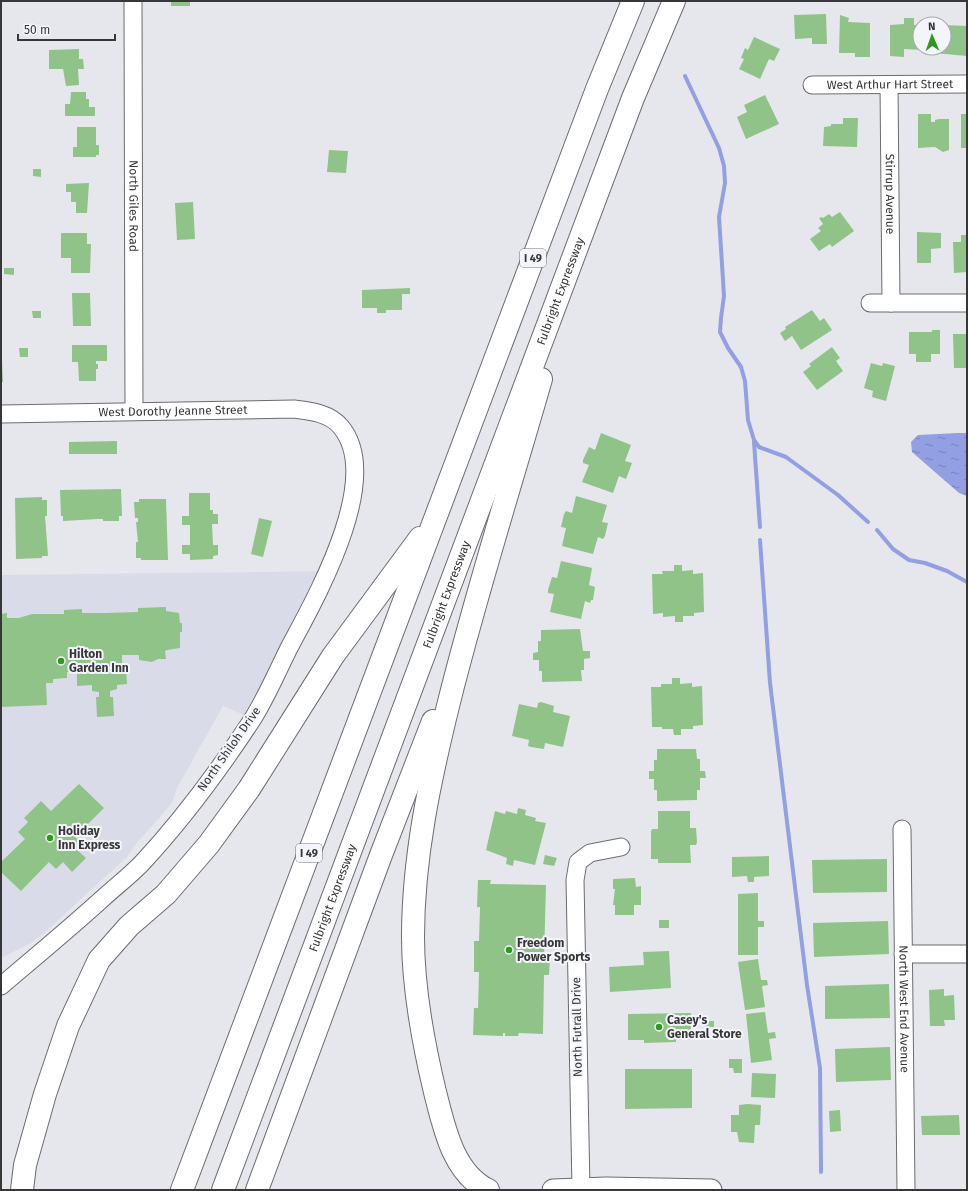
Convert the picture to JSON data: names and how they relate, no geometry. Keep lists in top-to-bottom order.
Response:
{
  "streets": {
    "highway": ["I 49", "Fulbright Expressway"],
    "street": [
      "West Arthur Hart Street",
      "Stirrup Avenue",
      "North Giles Road",
      "West Dorothy Jeanne Street",
      "North Shiloh Drive",
      "North West End Avenue",
      "North Futrall Drive"
    ]
  },
  "crossings": [
    ["West Arthur Hart Street", "Stirrup Avenue"],
    ["North Giles Road", "West Dorothy Jeanne Street"],
    ["West Dorothy Jeanne Street", "North Shiloh Drive"]
  ],
  "places": [
    "Hilton Garden Inn",
    "Holiday Inn Express",
    "Freedom Power Sports",
    "Casey's General Store"
  ],
  "scale_bar": "50 m",
  "north": "top"
}
